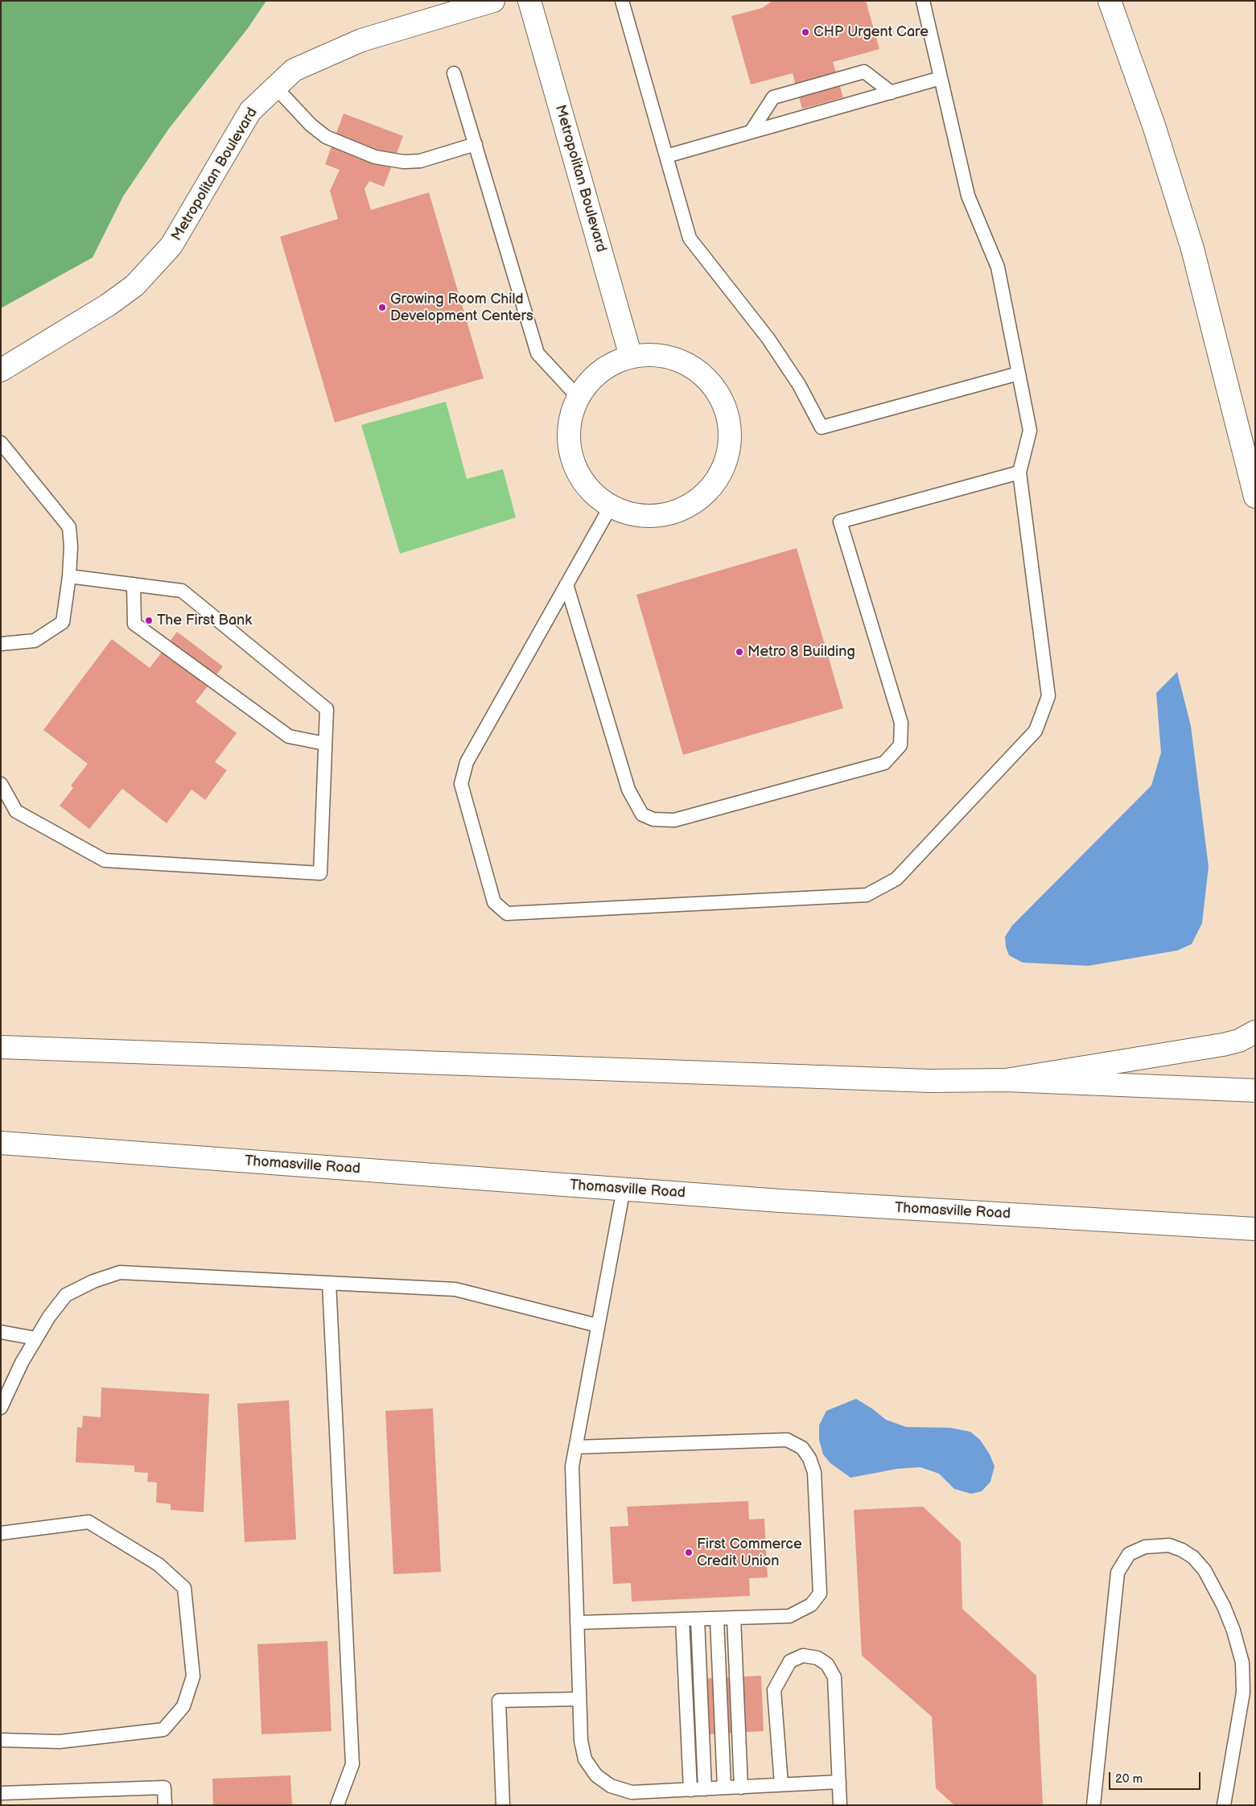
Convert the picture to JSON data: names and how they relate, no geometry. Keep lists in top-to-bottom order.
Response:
{
  "streets": {
    "main road": ["Metropolitan Boulevard", "Thomasville Road"]
  },
  "places": [
    "CHP Urgent Care",
    "Growing Room Child Development Centers",
    "The First Bank",
    "Metro 8 Building",
    "First Commerce Credit Union"
  ],
  "scale_bar": "20 m"
}
